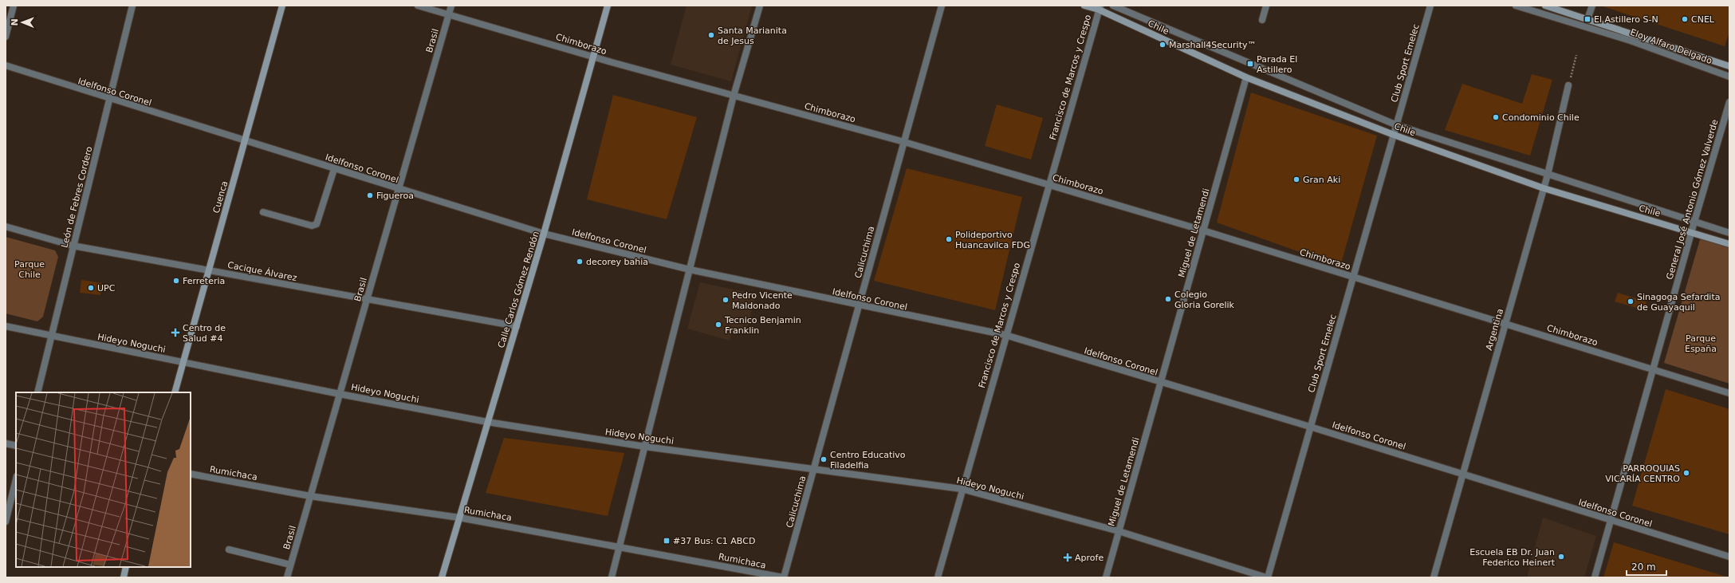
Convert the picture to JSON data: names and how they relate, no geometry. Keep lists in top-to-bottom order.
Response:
{
  "streets": {
    "main road": [
      "Chile",
      "Eloy Alfaro Delgado",
      "Cuenca",
      "Calle Carlos Gómez Rendón"
    ],
    "street": [
      "Brasil",
      "Chimborazo",
      "Club Sport Emelec",
      "Francisco de Marcos y Crespo",
      "Idelfonso Coronel",
      "León de Febres Cordero",
      "General José Antonio Gómez Valverde",
      "Miguel de Letamendi",
      "Calicuchima",
      "Cacique Álvarez",
      "Argentina",
      "Hideyo Noguchi",
      "Rumichaca"
    ]
  },
  "crossings": [
    ["Chile", "Club Sport Emelec"],
    ["Chile", "Francisco de Marcos y Crespo"],
    ["Chile", "General José Antonio Gómez Valverde"],
    ["Chile", "Miguel de Letamendi"],
    ["Chile", "Argentina"],
    ["Brasil", "Chimborazo"],
    ["Brasil", "Idelfonso Coronel"],
    ["Brasil", "Cacique Álvarez"],
    ["Brasil", "Hideyo Noguchi"],
    ["Brasil", "Rumichaca"],
    ["Chimborazo", "Club Sport Emelec"],
    ["Chimborazo", "Francisco de Marcos y Crespo"],
    ["Chimborazo", "General José Antonio Gómez Valverde"],
    ["Chimborazo", "Miguel de Letamendi"],
    ["Chimborazo", "Calicuchima"],
    ["Chimborazo", "Calle Carlos Gómez Rendón"],
    ["Chimborazo", "Argentina"],
    ["Club Sport Emelec", "Idelfonso Coronel"],
    ["Club Sport Emelec", "Hideyo Noguchi"],
    ["Francisco de Marcos y Crespo", "Idelfonso Coronel"],
    ["Francisco de Marcos y Crespo", "Hideyo Noguchi"],
    ["Idelfonso Coronel", "León de Febres Cordero"],
    ["Idelfonso Coronel", "Cuenca"],
    ["Idelfonso Coronel", "General José Antonio Gómez Valverde"],
    ["Idelfonso Coronel", "Miguel de Letamendi"],
    ["Idelfonso Coronel", "Calicuchima"],
    ["Idelfonso Coronel", "Calle Carlos Gómez Rendón"],
    ["Idelfonso Coronel", "Argentina"],
    ["León de Febres Cordero", "Cacique Álvarez"],
    ["León de Febres Cordero", "Hideyo Noguchi"],
    ["Cuenca", "Cacique Álvarez"],
    ["Cuenca", "Hideyo Noguchi"],
    ["Miguel de Letamendi", "Hideyo Noguchi"],
    ["Calicuchima", "Hideyo Noguchi"],
    ["Calicuchima", "Rumichaca"],
    ["Cacique Álvarez", "Calle Carlos Gómez Rendón"],
    ["Calle Carlos Gómez Rendón", "Hideyo Noguchi"],
    ["Calle Carlos Gómez Rendón", "Rumichaca"]
  ],
  "parks": ["Parque Chile", "Parque España"],
  "places": {
    "transit": ["El Astillero S-N", "Parada El Astillero", "#37 Bus: C1 ABCD"],
    "other": [
      "CNEL",
      "Santa Marianita de Jesus",
      "Marshall4Security™",
      "Condominio Chile",
      "Gran Aki",
      "Figueroa",
      "Polideportivo Huancavilca FDG",
      "decorey bahia",
      "Ferreteria",
      "UPC",
      "Colegio Gloria Gorelik",
      "Pedro Vicente Maldonado",
      "Sinagoga Sefardita de Guayaquil",
      "Tecnico Benjamin Franklin",
      "Centro Educativo Filadelfia",
      "PARROQUIAS VICARÍA CENTRO",
      "Escuela EB Dr. Juan Federico Heinert"
    ],
    "health": ["Centro de Salud #4", "Aprofe"]
  },
  "scale_bar": "20 m",
  "north": "left"
}
